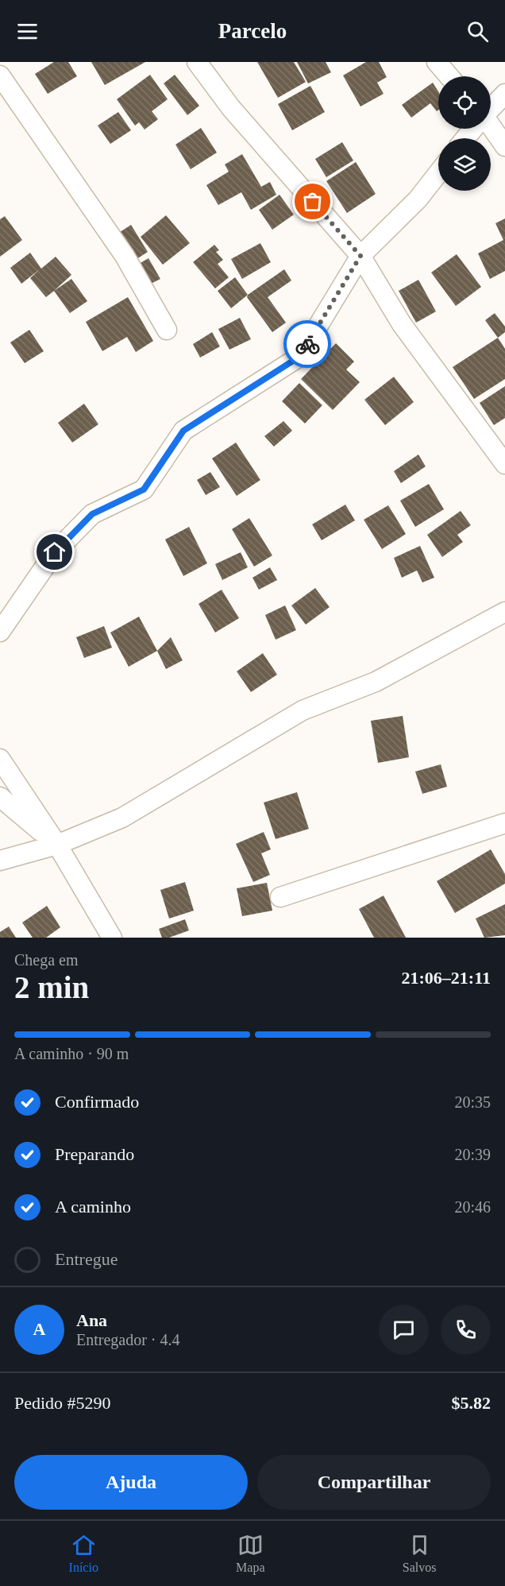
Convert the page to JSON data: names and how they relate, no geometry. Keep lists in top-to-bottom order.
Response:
{
  "page": {
    "header": "Parcelo",
    "heading": ["2 min", "Chega em", "21:06–21:11"],
    "panel": [
      "Ana",
      "Entregador · 4.4",
      "Pedido #5290",
      "$5.82"
    ],
    "bar": "A caminho · 90 m",
    "list": [
      ["Confirmado", "20:35"],
      ["Preparando", "20:39"],
      ["A caminho", "20:46"],
      "Entregue"
    ],
    "round": "A",
    "buttons": ["Ajuda", "Compartilhar"],
    "tabs": ["Início", "Mapa", "Salvos"]
  }
}
